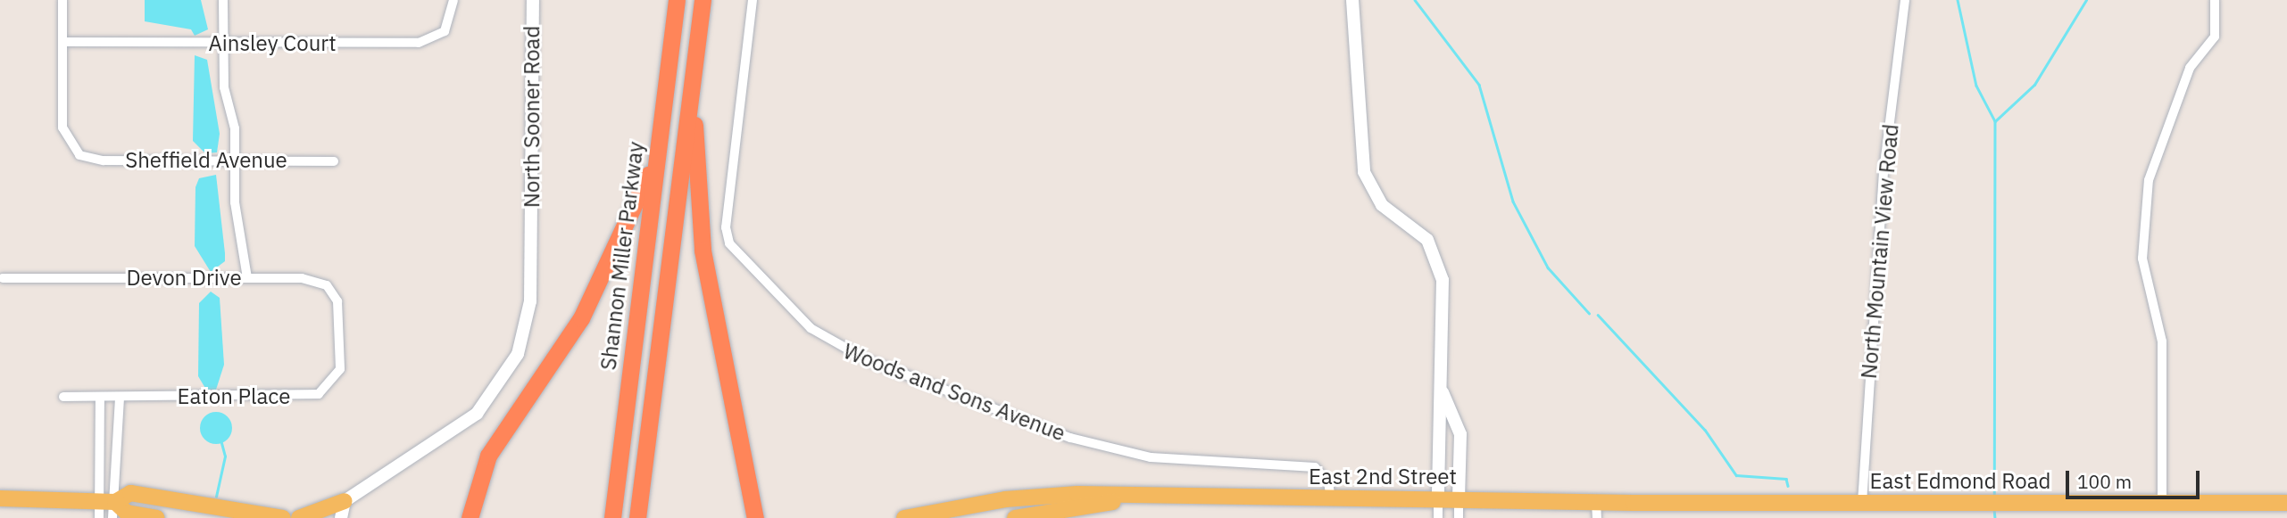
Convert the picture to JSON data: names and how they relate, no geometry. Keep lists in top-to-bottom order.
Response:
{
  "streets": {
    "highway": ["Shannon Miller Parkway"],
    "main road": ["East 2nd Street", "East Edmond Road"],
    "street": [
      "Ainsley Court",
      "North Sooner Road",
      "Sheffield Avenue",
      "North Mountain View Road",
      "Devon Drive",
      "Woods and Sons Avenue",
      "Eaton Place"
    ]
  },
  "crossings": [
    ["Ainsley Court", "Sheffield Avenue"],
    ["North Mountain View Road", "East Edmond Road"],
    ["Devon Drive", "Eaton Place"],
    ["Woods and Sons Avenue", "East 2nd Street"],
    ["East 2nd Street", "East Edmond Road"]
  ],
  "scale_bar": "100 m"
}
